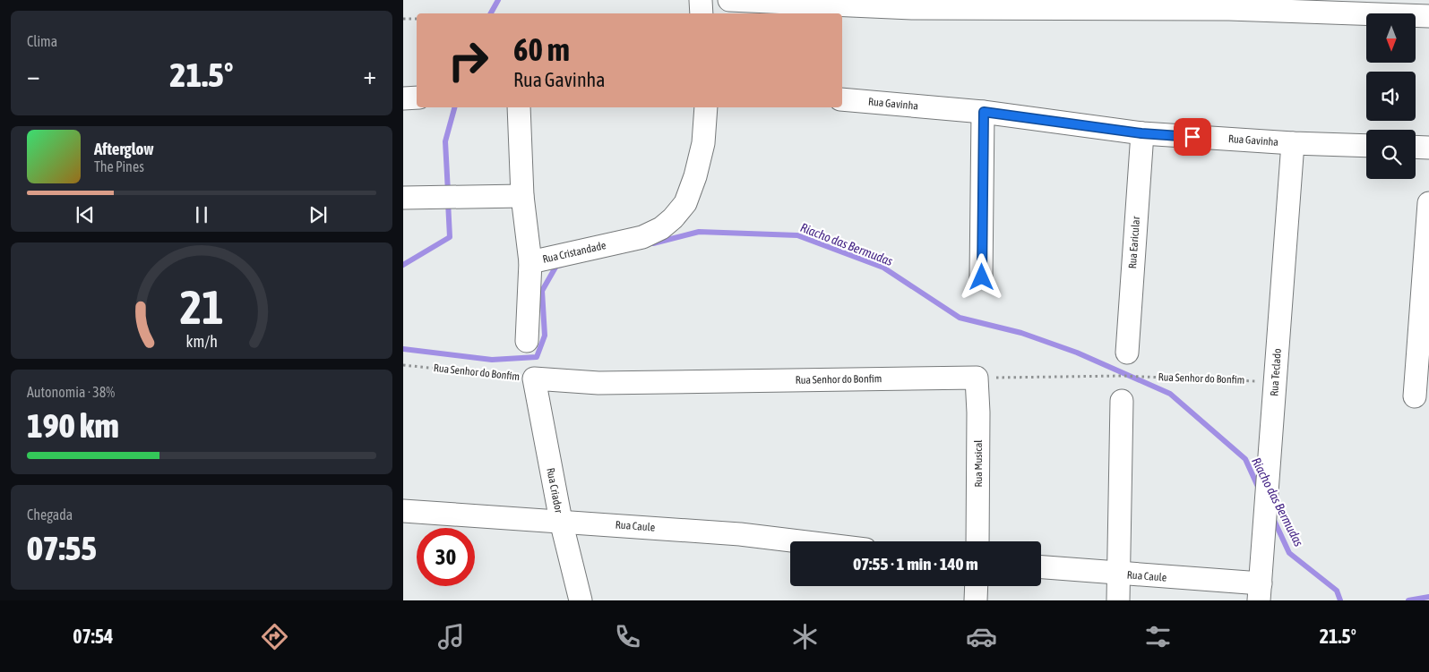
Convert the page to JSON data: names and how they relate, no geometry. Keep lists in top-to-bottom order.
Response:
{
  "streets": {
    "street": [
      "Rua Gavinha",
      "Rua Earicular",
      "Rua Cristandade",
      "Rua Senhor do Bonfim",
      "Rua Teclado",
      "Rua Musical",
      "Rua Criador",
      "Rua Caule"
    ]
  },
  "crossings": [
    ["Rua Gavinha", "Rua Earicular"],
    ["Rua Gavinha", "Rua Teclado"],
    ["Rua Senhor do Bonfim", "Rua Teclado"],
    ["Rua Senhor do Bonfim", "Rua Musical"],
    ["Rua Senhor do Bonfim", "Rua Criador"],
    ["Rua Teclado", "Rua Caule"],
    ["Rua Criador", "Rua Caule"]
  ],
  "water": ["Riacho das Bermudas"],
  "north": "bottom",
  "page": {
    "tile": [
      "Clima",
      ["Autonomia · 38%", "190 km"],
      ["Chegada", "07:55"]
    ],
    "turn": ["60 m", "Rua Gavinha"],
    "heat": ["−", "21.5°", "+"],
    "song": ["Afterglow", "The Pines"],
    "limit": "30",
    "trip": "07:55 · 1 min · 140 m",
    "tabs": ["07:54", "21.5°"],
    "gauge": ["21", "km/h"]
  }
}
